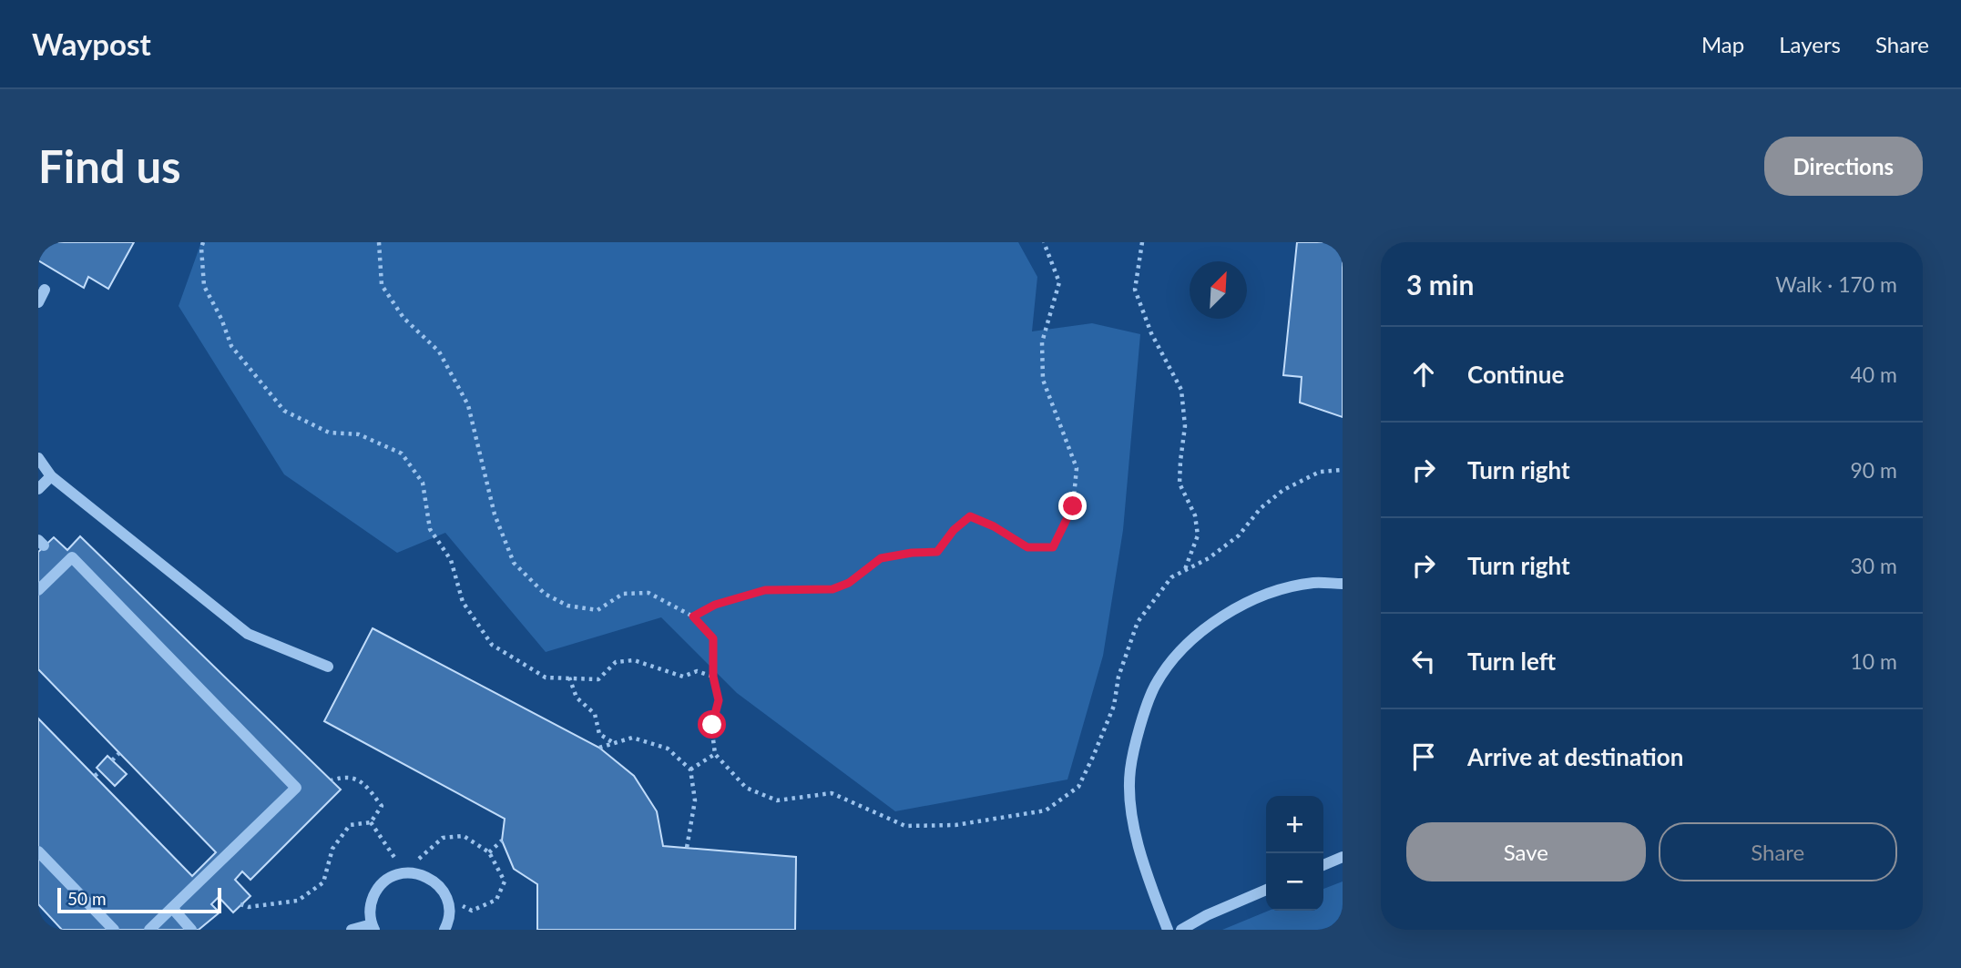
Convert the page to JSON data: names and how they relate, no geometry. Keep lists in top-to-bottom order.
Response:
{
  "scale_bar": "50 m",
  "north": "top right",
  "page": {
    "header": "Waypost",
    "nav": ["Map", "Layers", "Share"],
    "buttons": [
      "Directions",
      ["Save", "Share"]
    ],
    "title": "Find us",
    "heading": ["3 min", "Walk · 170 m"],
    "list": [
      ["Continue", "40 m"],
      ["Turn right", "90 m"],
      ["Turn right", "30 m"],
      ["Turn left", "10 m"],
      "Arrive at destination"
    ],
    "map_buttons": ["+", "−"],
    "scale": "50 m"
  }
}
